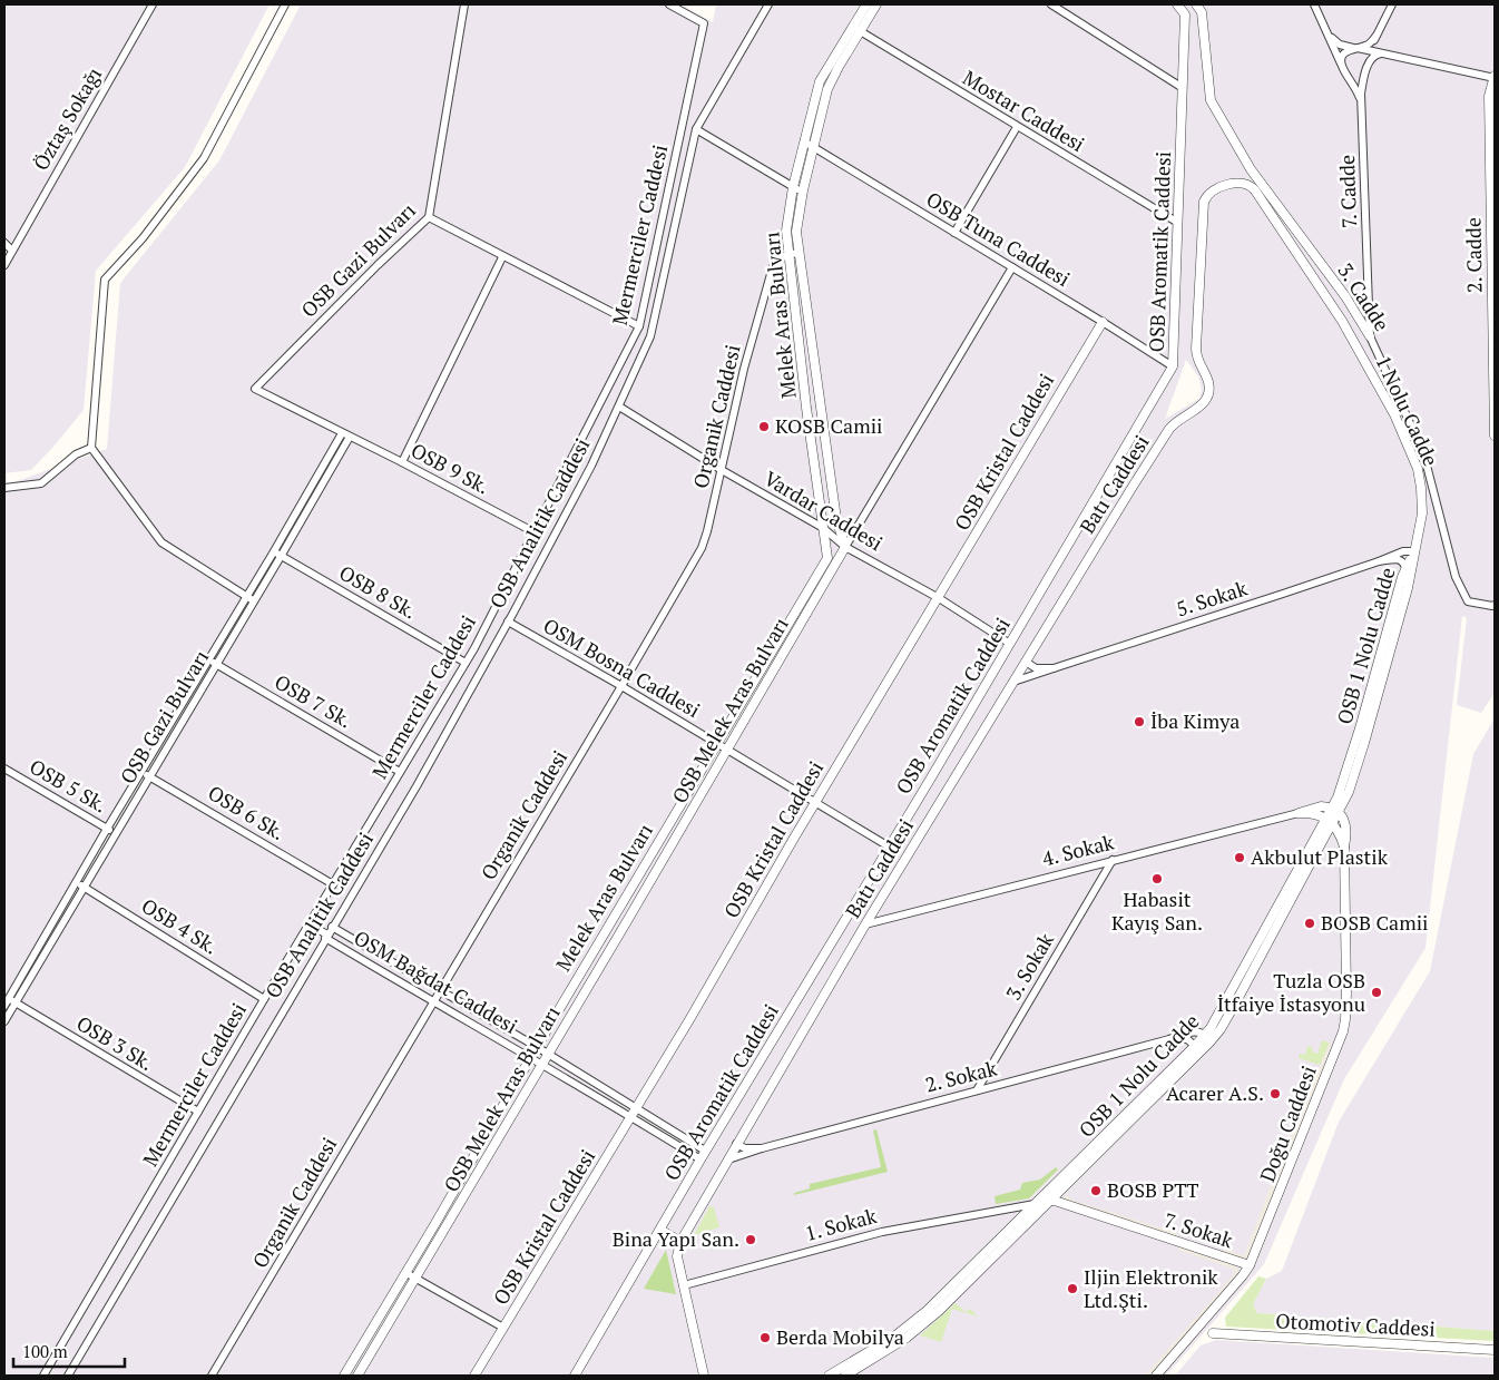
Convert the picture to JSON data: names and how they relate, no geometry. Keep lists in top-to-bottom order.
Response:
{
  "streets": {
    "street": [
      "Mostar Caddesi",
      "Öztaş Sokağı",
      "7. Cadde",
      "Mermerciler Caddesi",
      "OSB Tuna Caddesi",
      "OSB Aromatik Caddesi",
      "2. Cadde",
      "OSB Gazi Bulvarı",
      "3. Cadde",
      "Melek Aras Bulvarı",
      "1 Nolu Cadde",
      "Organik Caddesi",
      "OSB Kristal Caddesi",
      "OSB 9 Sk.",
      "Batı Caddesi",
      "Vardar Caddesi",
      "OSB Analitik Caddesi",
      "OSB 8 Sk.",
      "5. Sokak",
      "OSB 1 Nolu Cadde",
      "OSM Bosna Caddesi",
      "OSB 7 Sk.",
      "OSB Melek Aras Bulvarı",
      "OSB 5 Sk.",
      "OSB 6 Sk.",
      "4. Sokak",
      "OSB 4 Sk.",
      "3. Sokak",
      "OSM Bağdat Caddesi",
      "OSB 3 Sk.",
      "2. Sokak",
      "Doğu Caddesi",
      "1. Sokak",
      "7. Sokak",
      "Otomotiv Caddesi"
    ]
  },
  "crossings": [
    ["Mostar Caddesi", "OSB Aromatik Caddesi"],
    ["Mostar Caddesi", "Melek Aras Bulvarı"],
    ["7. Cadde", "3. Cadde"],
    ["Mermerciler Caddesi", "OSB 9 Sk."],
    ["Mermerciler Caddesi", "OSB 8 Sk."],
    ["Mermerciler Caddesi", "OSB 7 Sk."],
    ["Mermerciler Caddesi", "OSB 6 Sk."],
    ["Mermerciler Caddesi", "OSB 4 Sk."],
    ["Mermerciler Caddesi", "OSM Bağdat Caddesi"],
    ["Mermerciler Caddesi", "OSB 3 Sk."],
    ["OSB Tuna Caddesi", "OSB Aromatik Caddesi"],
    ["OSB Tuna Caddesi", "Melek Aras Bulvarı"],
    ["OSB Tuna Caddesi", "OSB Kristal Caddesi"],
    ["OSB Aromatik Caddesi", "Vardar Caddesi"],
    ["OSB Aromatik Caddesi", "OSM Bosna Caddesi"],
    ["OSB Aromatik Caddesi", "OSM Bağdat Caddesi"],
    ["OSB Gazi Bulvarı", "OSB 9 Sk."],
    ["OSB Gazi Bulvarı", "OSB 8 Sk."],
    ["OSB Gazi Bulvarı", "OSB 7 Sk."],
    ["OSB Gazi Bulvarı", "OSB 5 Sk."],
    ["OSB Gazi Bulvarı", "OSB 6 Sk."],
    ["OSB Gazi Bulvarı", "OSB 4 Sk."],
    ["OSB Gazi Bulvarı", "OSB 3 Sk."],
    ["Melek Aras Bulvarı", "Organik Caddesi"],
    ["Melek Aras Bulvarı", "Vardar Caddesi"],
    ["Melek Aras Bulvarı", "OSM Bosna Caddesi"],
    ["Melek Aras Bulvarı", "OSM Bağdat Caddesi"],
    ["1 Nolu Cadde", "Batı Caddesi"],
    ["1 Nolu Cadde", "5. Sokak"],
    ["1 Nolu Cadde", "OSB 1 Nolu Cadde"],
    ["Organik Caddesi", "Vardar Caddesi"],
    ["Organik Caddesi", "OSM Bosna Caddesi"],
    ["Organik Caddesi", "OSM Bağdat Caddesi"],
    ["OSB Kristal Caddesi", "Vardar Caddesi"],
    ["OSB Kristal Caddesi", "OSM Bosna Caddesi"],
    ["OSB Kristal Caddesi", "OSM Bağdat Caddesi"],
    ["Batı Caddesi", "5. Sokak"],
    ["Batı Caddesi", "4. Sokak"],
    ["Batı Caddesi", "2. Sokak"],
    ["Batı Caddesi", "1. Sokak"],
    ["Vardar Caddesi", "OSB Analitik Caddesi"],
    ["Vardar Caddesi", "OSB Melek Aras Bulvarı"],
    ["OSB Analitik Caddesi", "OSM Bosna Caddesi"],
    ["OSB Analitik Caddesi", "OSM Bağdat Caddesi"],
    ["5. Sokak", "OSB 1 Nolu Cadde"],
    ["OSB 1 Nolu Cadde", "2. Sokak"],
    ["OSB 1 Nolu Cadde", "Doğu Caddesi"],
    ["OSB 1 Nolu Cadde", "1. Sokak"],
    ["OSB 1 Nolu Cadde", "7. Sokak"],
    ["OSM Bosna Caddesi", "OSB Melek Aras Bulvarı"],
    ["OSB Melek Aras Bulvarı", "OSM Bağdat Caddesi"],
    ["4. Sokak", "3. Sokak"],
    ["3. Sokak", "2. Sokak"],
    ["Doğu Caddesi", "7. Sokak"],
    ["1. Sokak", "7. Sokak"]
  ],
  "places": [
    "KOSB Camii",
    "İba Kimya",
    "Akbulut Plastik",
    "Habasit Kayış San.",
    "BOSB Camii",
    "Tuzla OSB İtfaiye İstasyonu",
    "Acarer A.S.",
    "BOSB PTT",
    "Bina Yapı San.",
    "Iljin Elektronik Ltd.Şti.",
    "Berda Mobilya"
  ],
  "scale_bar": "100 m"
}
